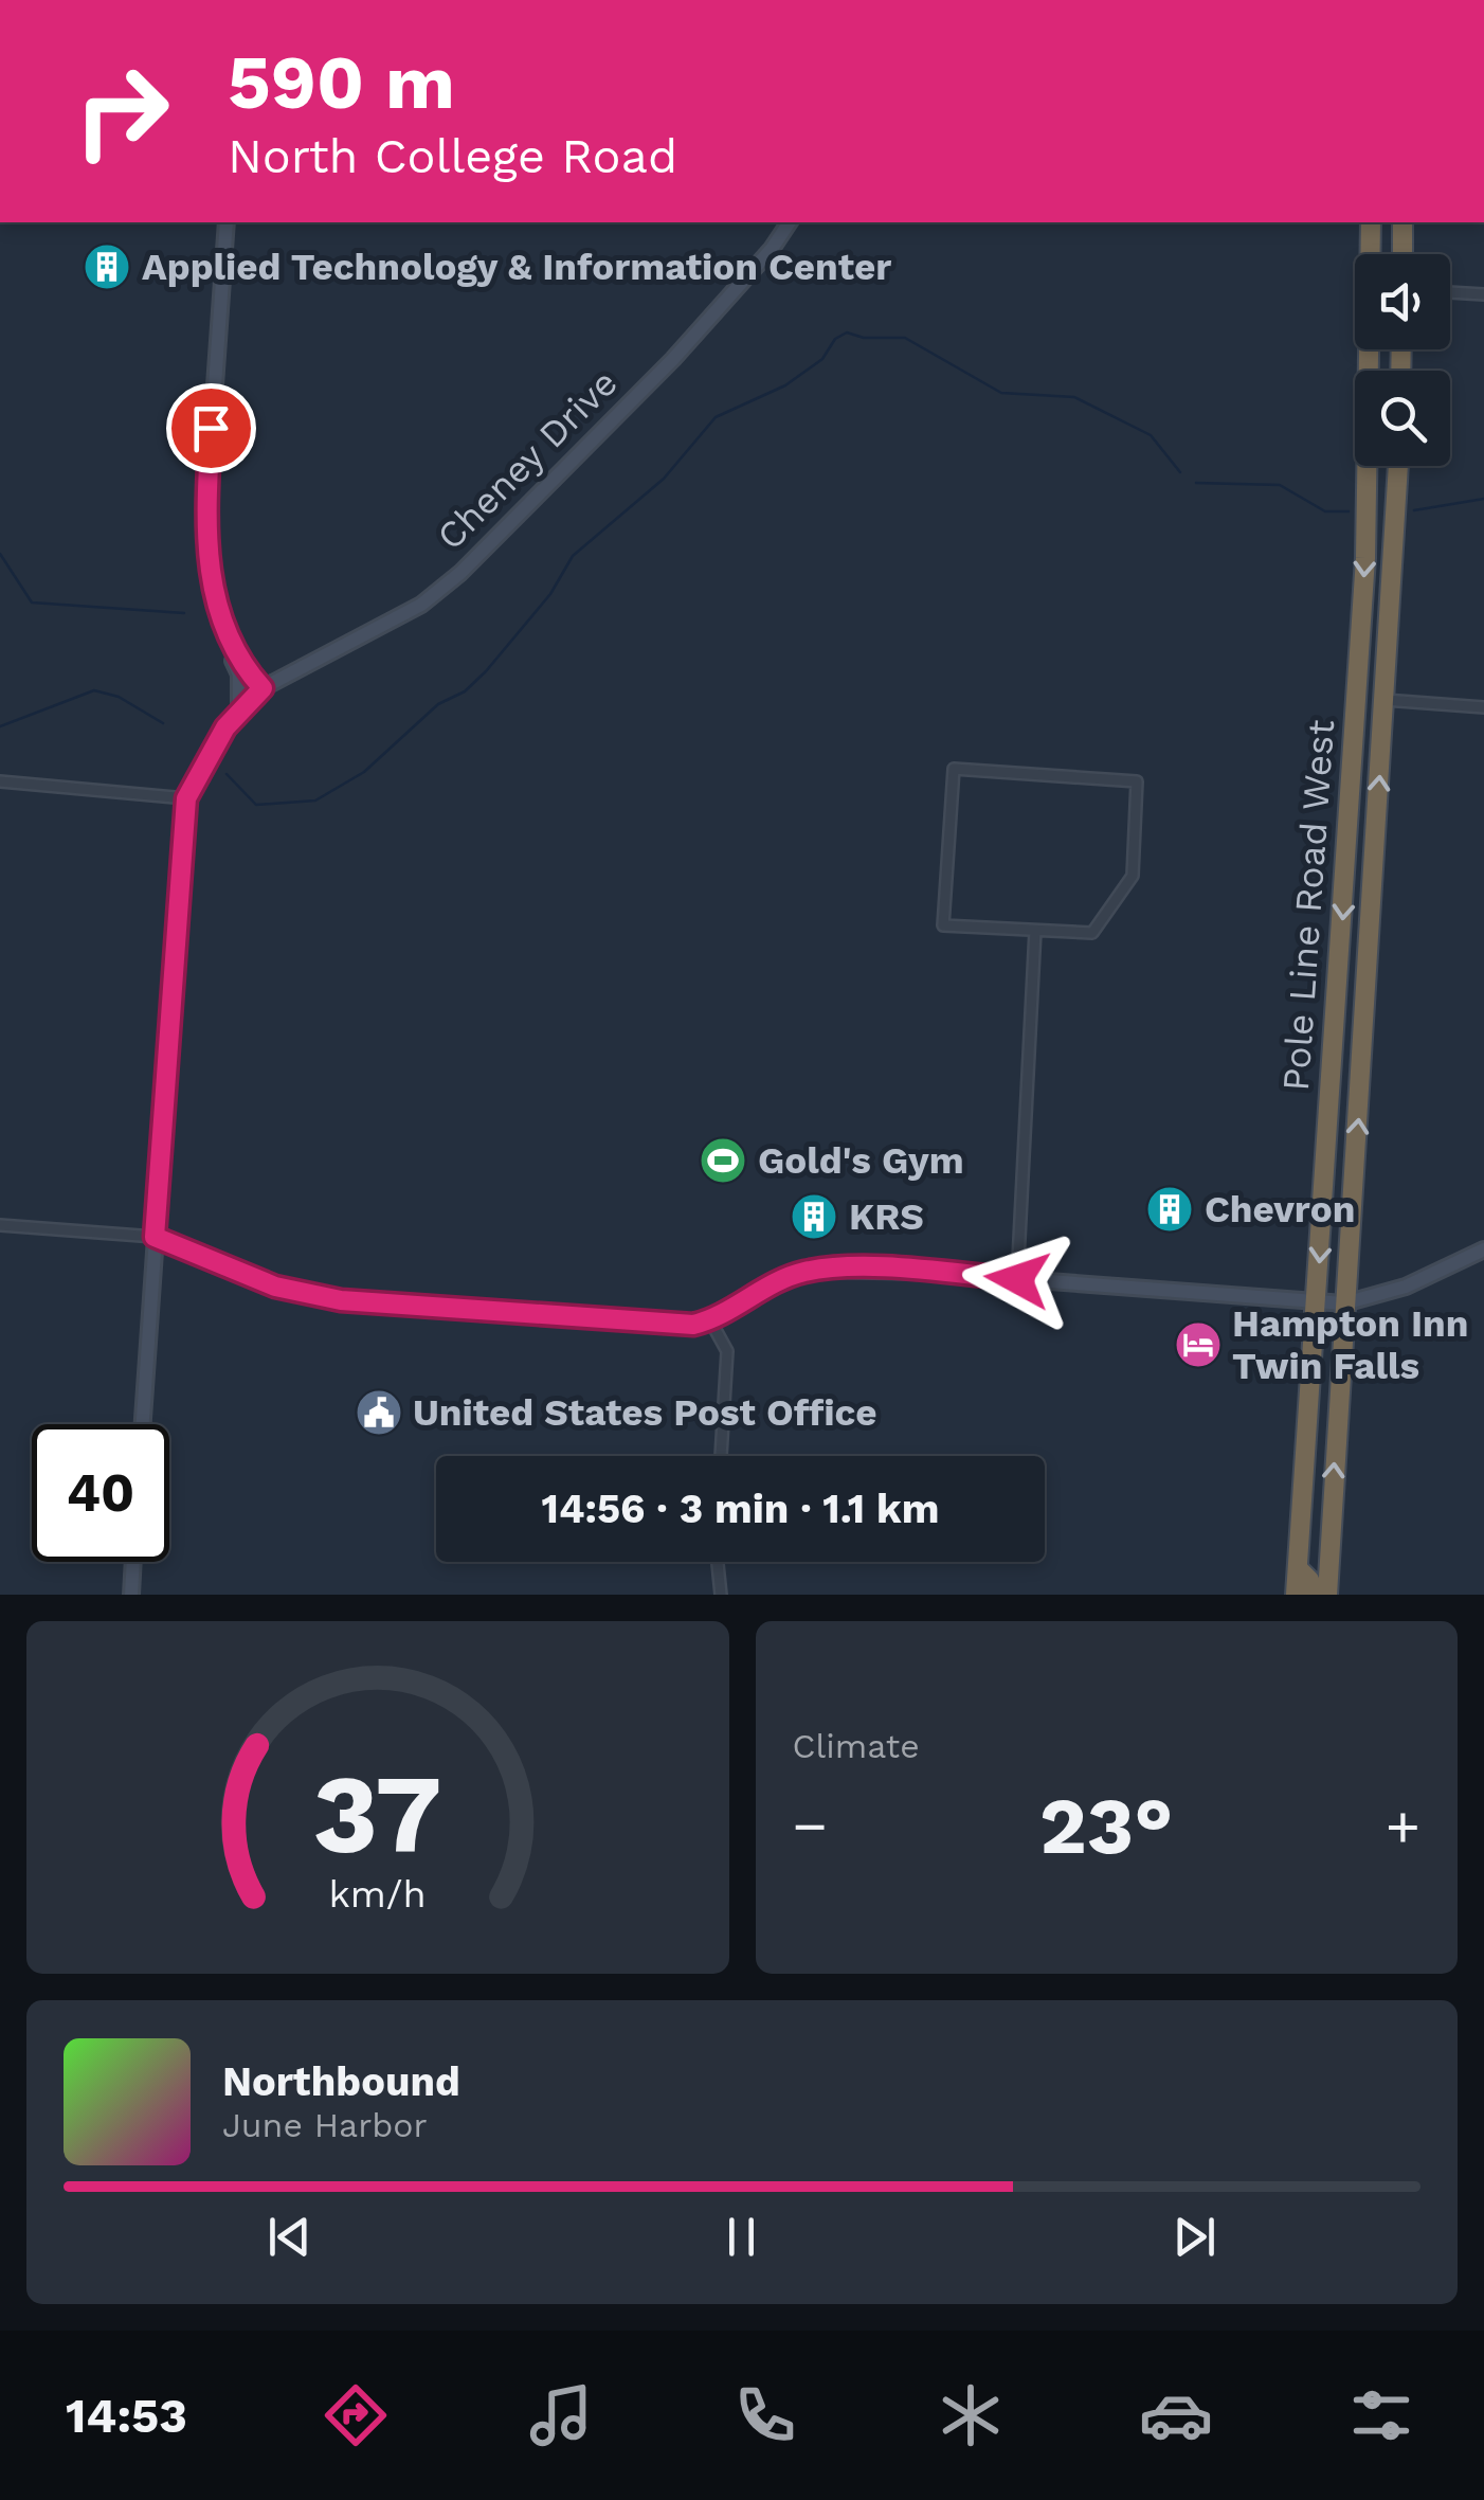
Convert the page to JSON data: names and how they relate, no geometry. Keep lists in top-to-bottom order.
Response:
{
  "streets": {
    "highway": ["Pole Line Road West"],
    "street": ["Cheney Drive"]
  },
  "places": {
    "building": ["Applied Technology & Information Center", "Chevron", "KRS"],
    "sports": ["Gold's Gym"],
    "hotel": ["Hampton Inn Twin Falls"],
    "public building": ["United States Post Office"]
  },
  "page": {
    "turn": ["590 m", "North College Road"],
    "limit": "40",
    "trip": "14:56 · 3 min · 1.1 km",
    "tile": "Climate",
    "heat": ["−", "23°", "+"],
    "song": ["Northbound", "June Harbor"],
    "tabs": "14:53",
    "gauge": ["37", "km/h"]
  }
}
